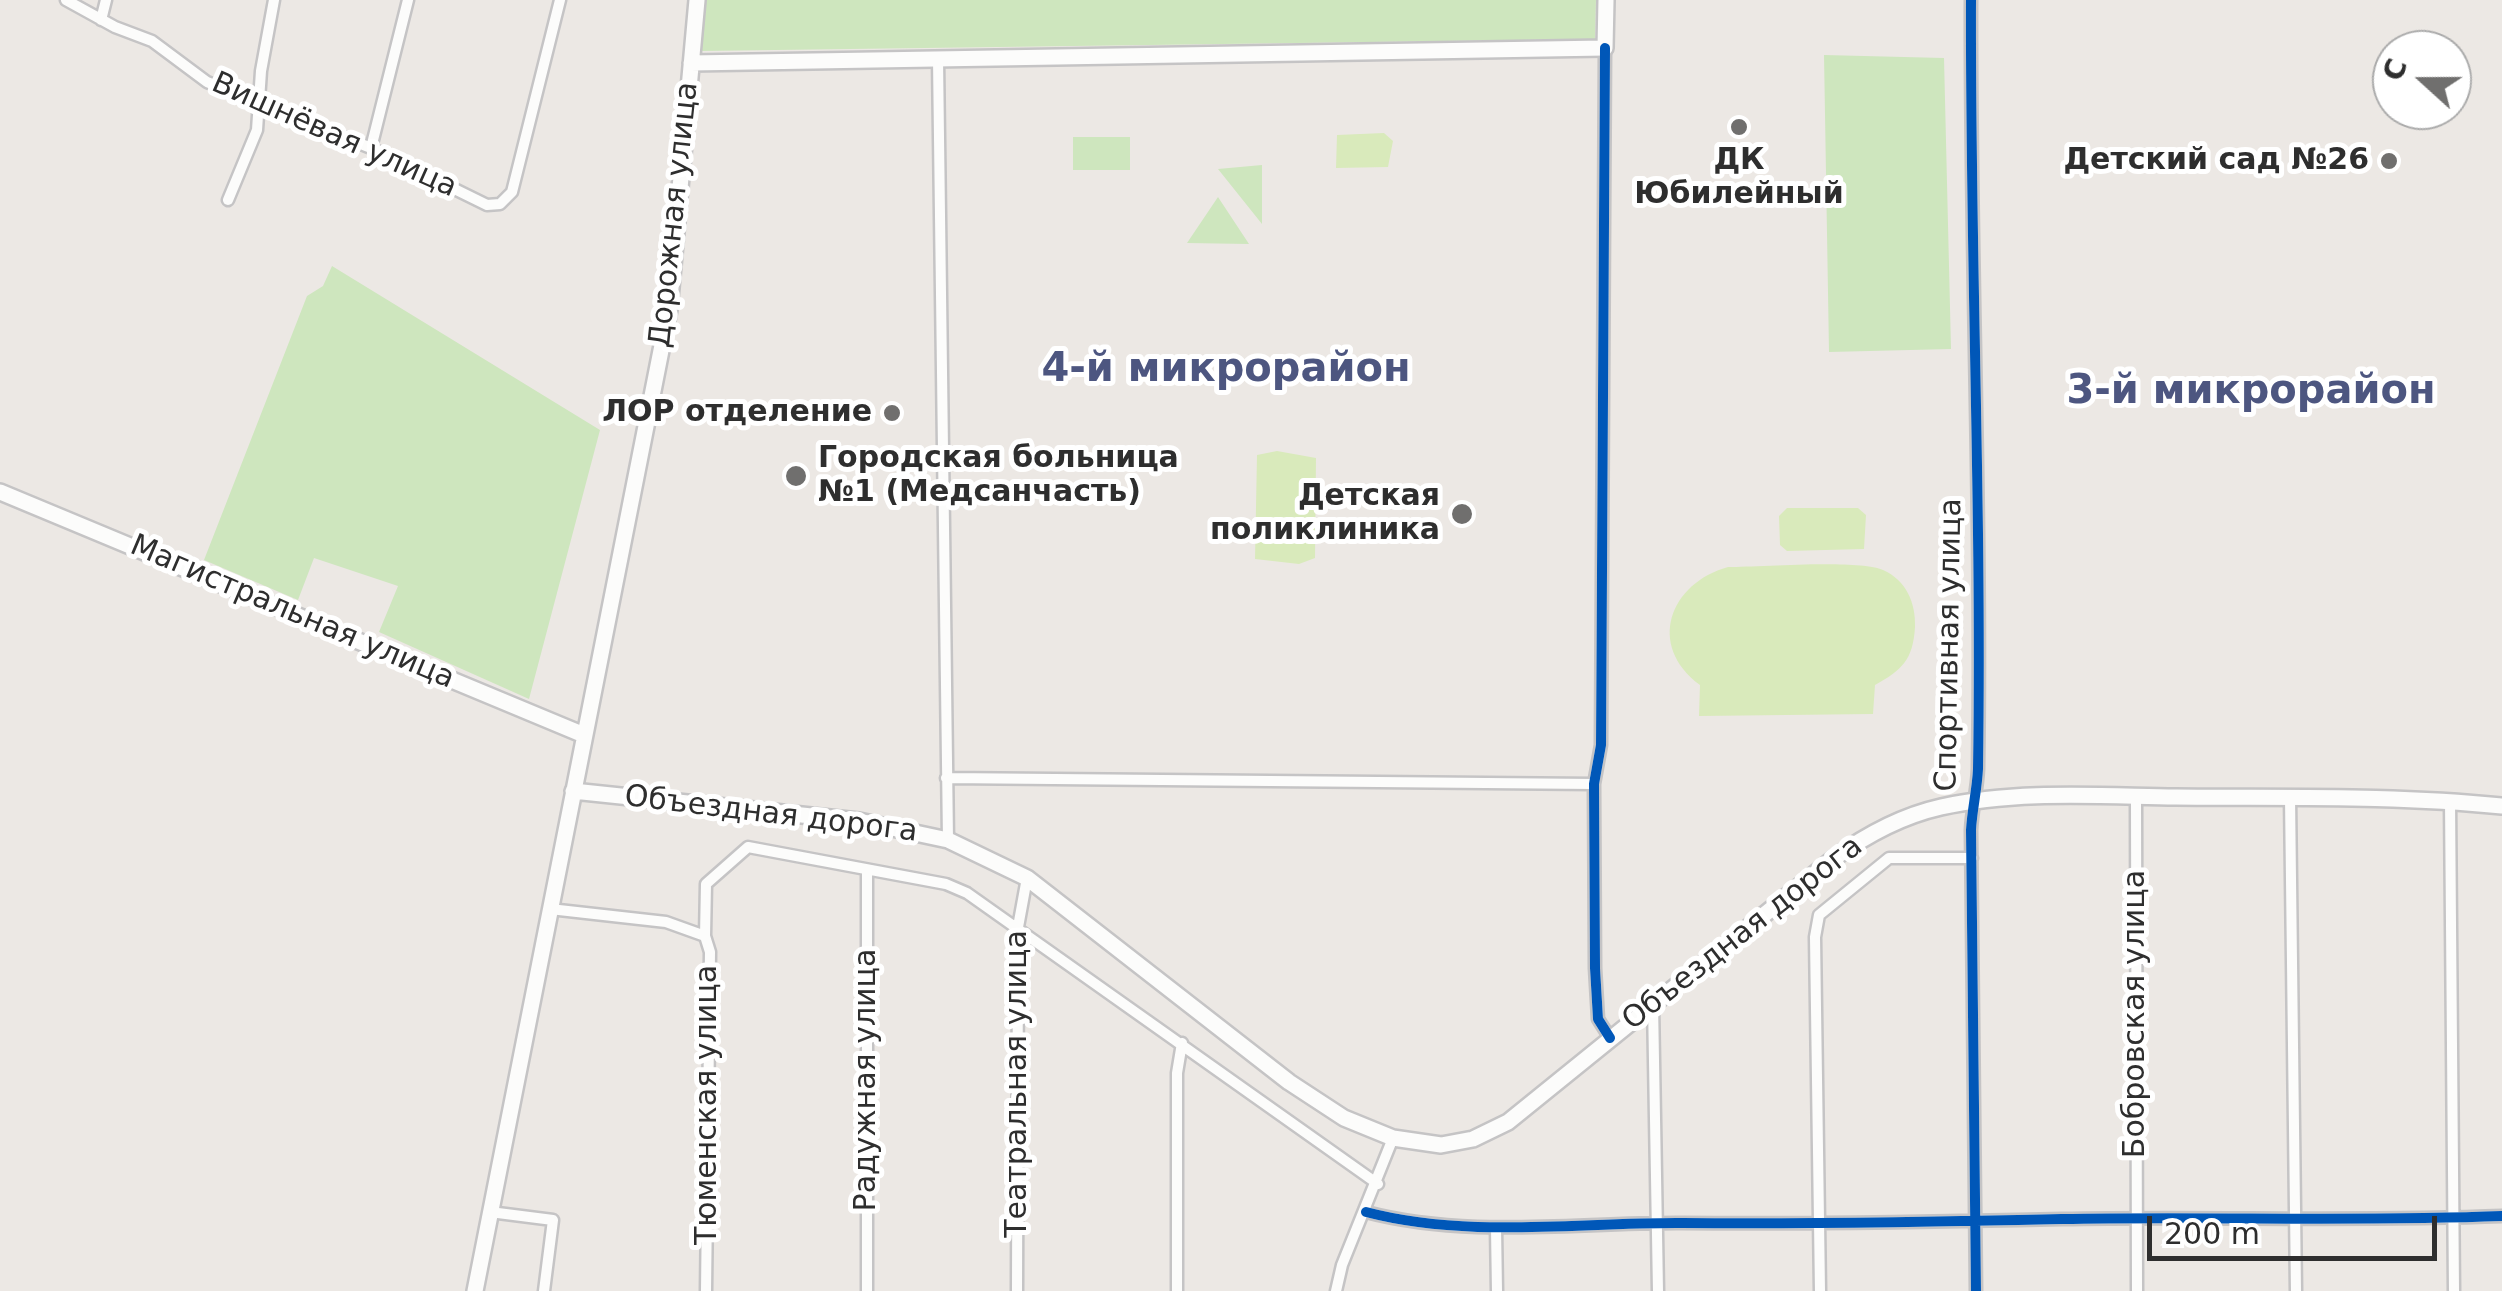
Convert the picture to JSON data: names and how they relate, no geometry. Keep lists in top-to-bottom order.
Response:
{
  "streets": {
    "main road": ["Дорожная улица", "Магистральная улица", "Объездная дорога"],
    "street": [
      "Вишнёвая улица",
      "Спортивная улица",
      "Бобровская улица",
      "Радужная улица",
      "Театральная улица",
      "Тюменская улица"
    ]
  },
  "crossings": [
    ["Дорожная улица", "Магистральная улица"],
    ["Дорожная улица", "Объездная дорога"],
    ["Дорожная улица", "Тюменская улица"],
    ["Спортивная улица", "Объездная дорога"],
    ["Объездная дорога", "Бобровская улица"],
    ["Объездная дорога", "Театральная улица"]
  ],
  "districts": ["4-й микрорайон", "3-й микрорайон"],
  "places": [
    "ДК Юбилейный",
    "Детский сад №26",
    "ЛОР отделение",
    "Городская больница №1 (Медсанчасть)",
    "Детская поликлиника"
  ],
  "scale_bar": "200 m",
  "north": "left"
}
